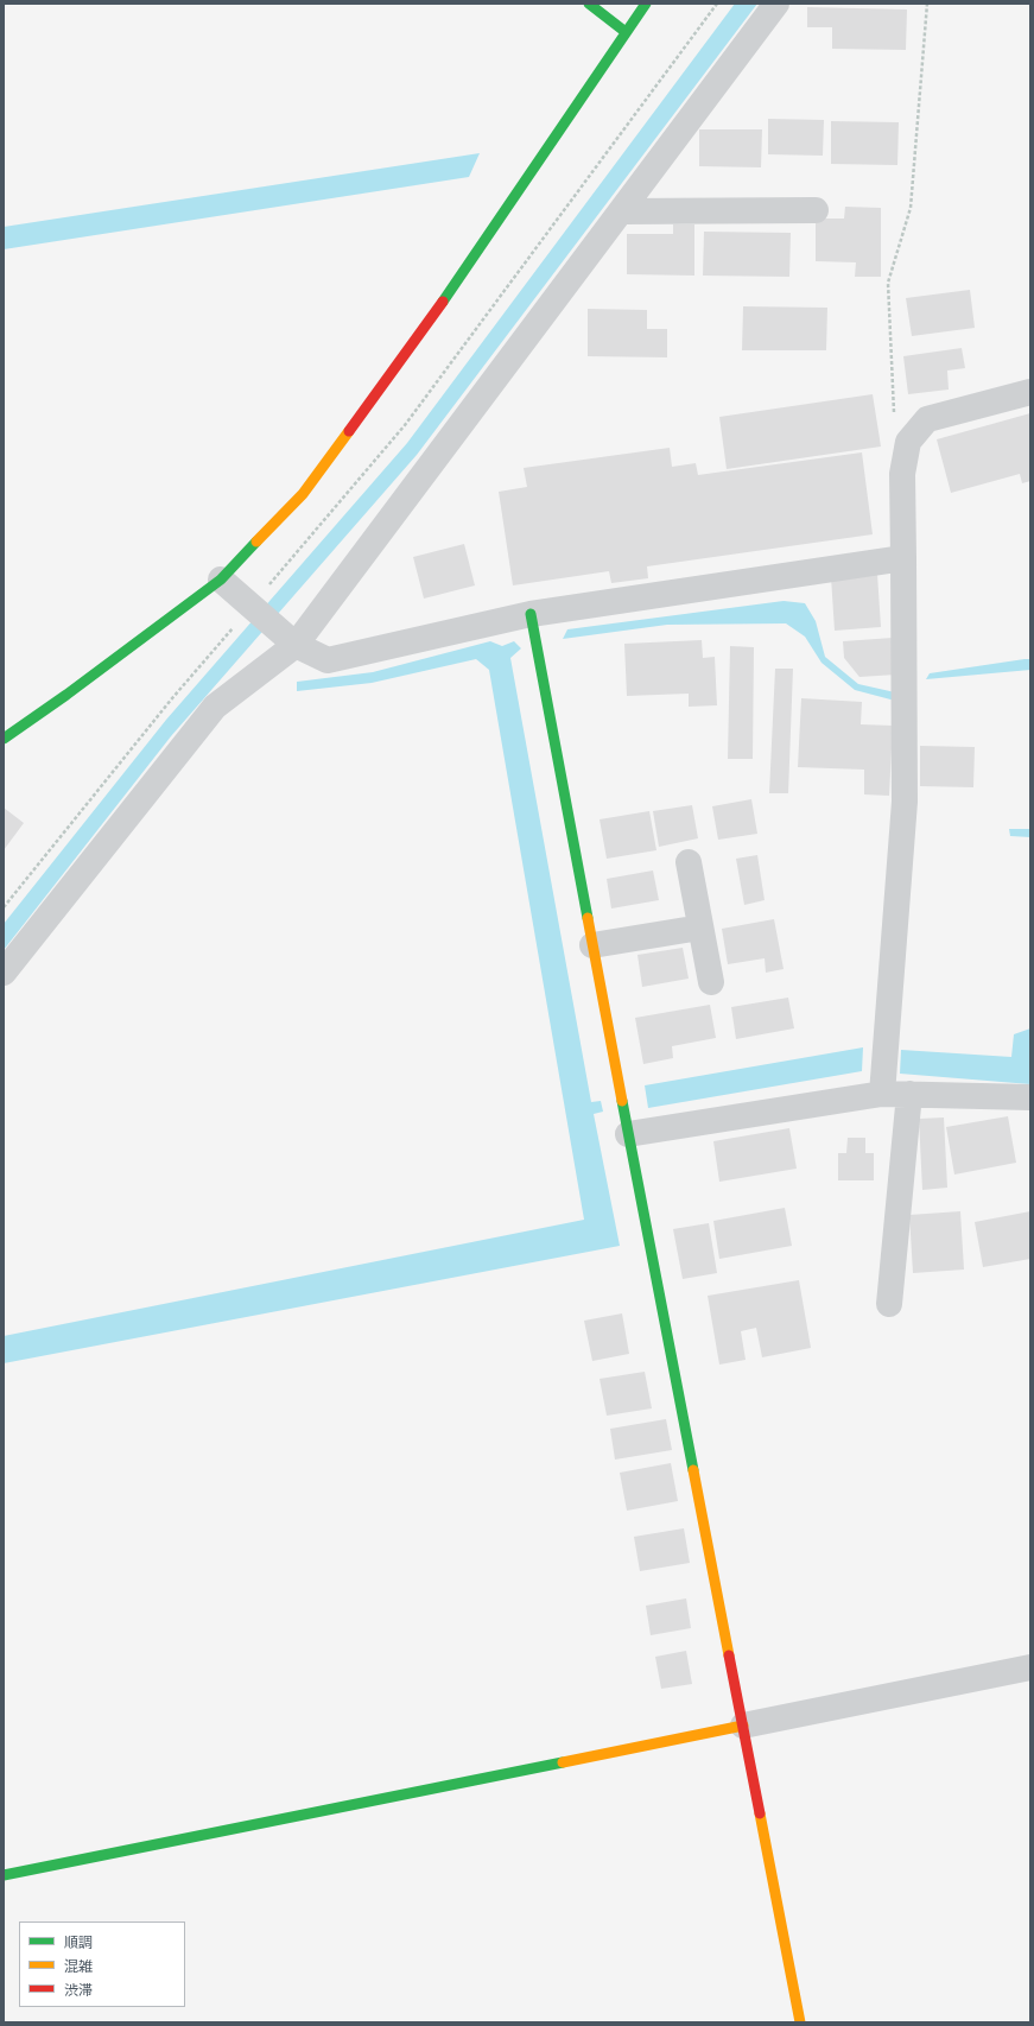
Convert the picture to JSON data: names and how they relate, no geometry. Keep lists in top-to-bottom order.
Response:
{
  "legend": ["順調", "混雑", "渋滞"]
}
